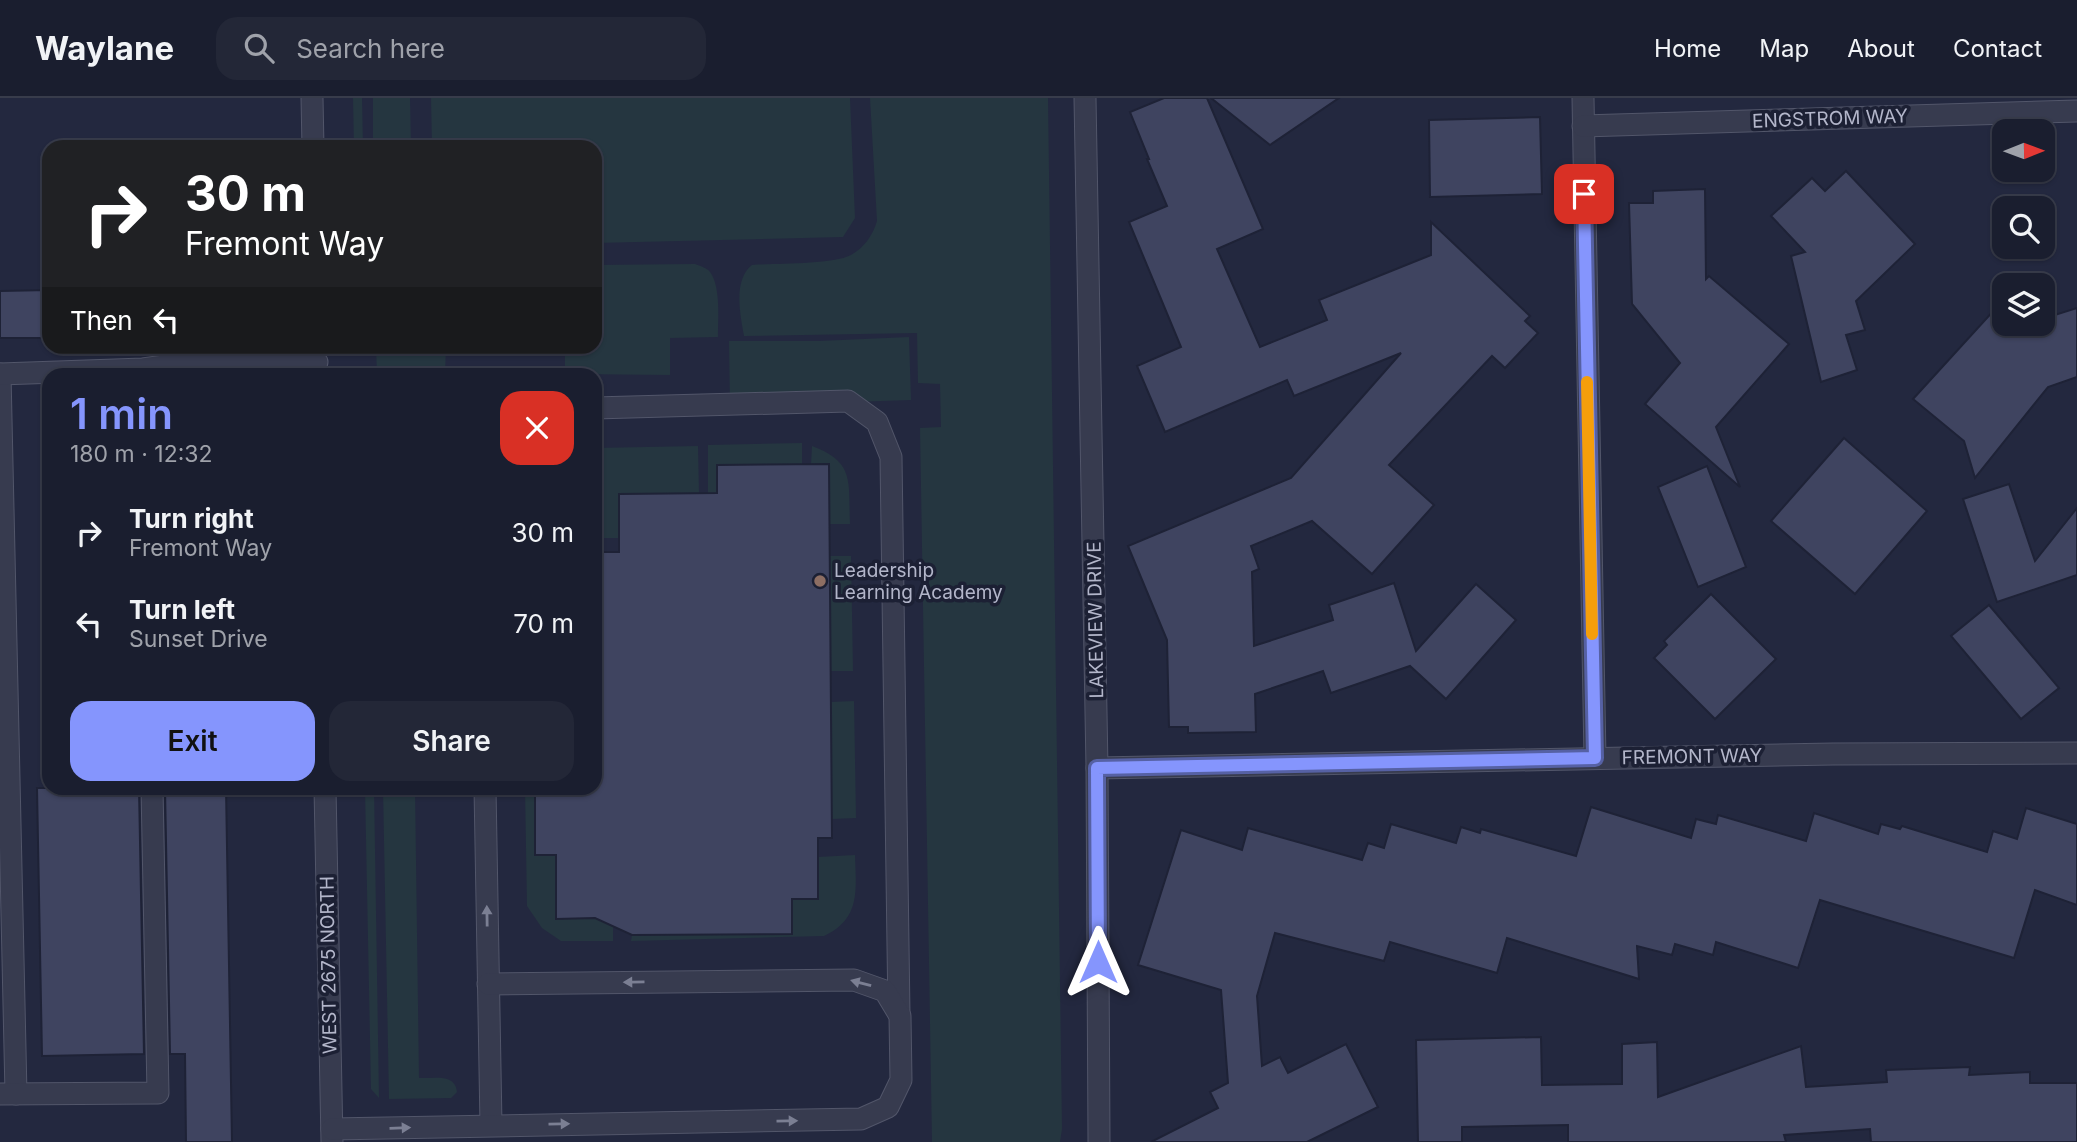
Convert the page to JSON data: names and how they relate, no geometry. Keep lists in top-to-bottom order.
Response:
{
  "streets": {
    "street": [
      "ENGSTROM WAY",
      "LAKEVIEW DRIVE",
      "FREMONT WAY",
      "WEST 2675 NORTH"
    ]
  },
  "crossings": [
    ["LAKEVIEW DRIVE", "FREMONT WAY"]
  ],
  "places": ["Leadership Learning Academy"],
  "north": "right",
  "page": {
    "header": "Waylane",
    "search": "Search here",
    "nav": [
      "Home",
      "Map",
      "About",
      "Contact"
    ],
    "turn": ["30 m", "Fremont Way"],
    "then": "Then",
    "heading": ["1 min", "180 m · 12:32"],
    "list": [
      {
        "name": "Turn right",
        "note": "Fremont Way",
        "value": "30 m"
      },
      {
        "name": "Turn left",
        "note": "Sunset Drive",
        "value": "70 m"
      }
    ],
    "buttons": ["Exit", "Share"]
  }
}
